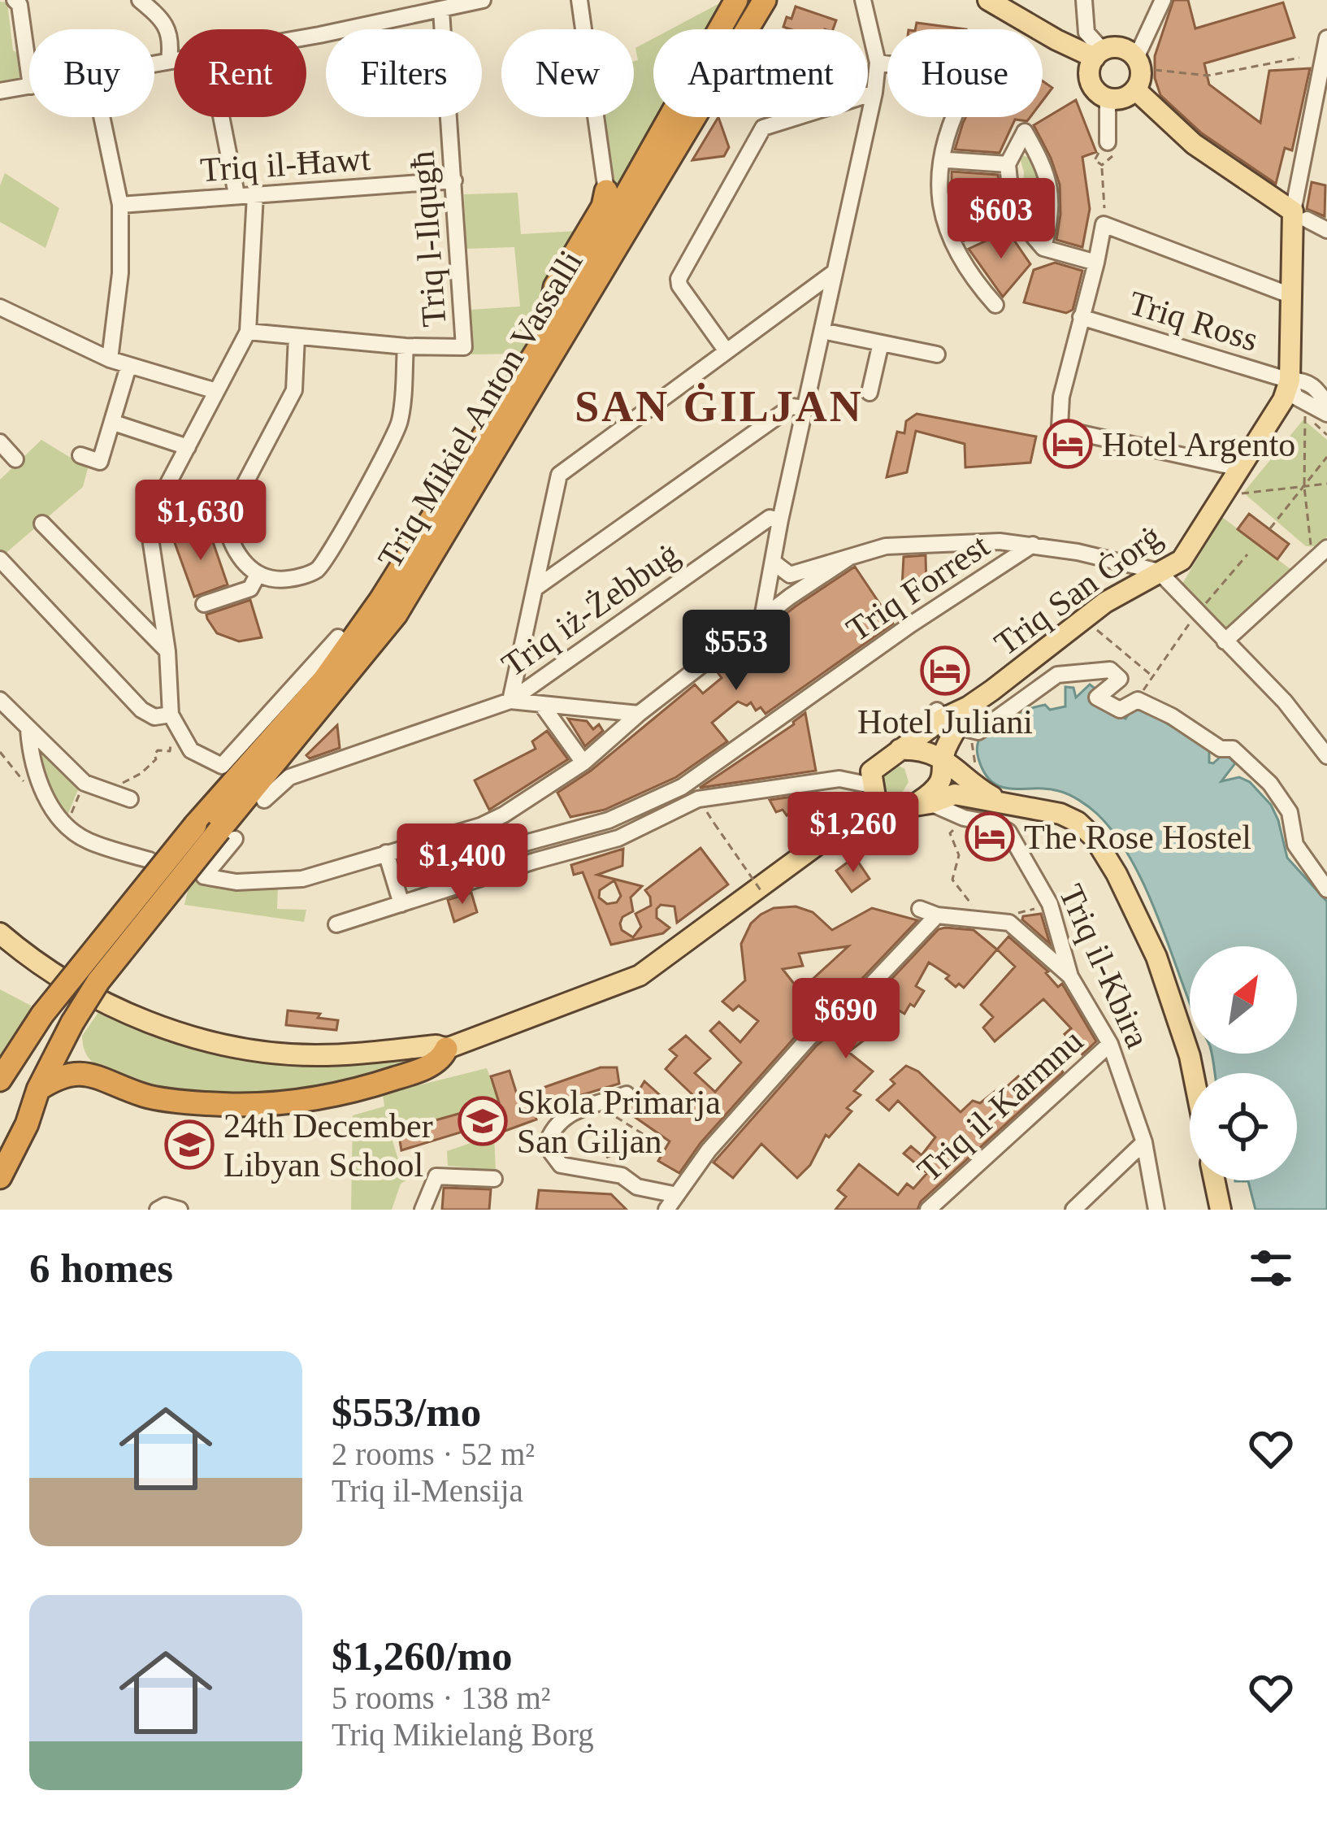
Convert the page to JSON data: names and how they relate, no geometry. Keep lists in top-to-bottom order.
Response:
{
  "streets": {
    "highway": ["Triq Mikiel Anton Vassalli"],
    "main road": ["Triq San Ġorġ"],
    "street": [
      "Triq il-Ħawt",
      "Triq l-Ilqugħ",
      "Triq Ross",
      "Triq Forrest",
      "Triq iż-Żebbuġ",
      "Triq il-Kbira",
      "Triq il-Karmnu"
    ]
  },
  "crossings": [
    ["Triq il-Ħawt", "Triq l-Ilqugħ"],
    ["Triq Ross", "Triq San Ġorġ"],
    ["Triq il-Kbira", "Triq il-Karmnu"]
  ],
  "districts": ["SAN ĠILJAN"],
  "places": {
    "hotel": ["Hotel Argento", "Hotel Juliani", "The Rose Hostel"],
    "school or university": ["Skola Primarja San Ġiljan", "24th December Libyan School"]
  },
  "north": "top right",
  "page": {
    "chip": [
      "Buy",
      "Rent",
      "Filters",
      "New",
      "Apartment",
      "House"
    ],
    "price": [
      "$603",
      "$1,630",
      "$553",
      "$1,260",
      "$1,400",
      "$690"
    ],
    "heading": "6 homes",
    "list": [
      {
        "name": "$553/mo",
        "note": "2 rooms · 52 m² · Triq il-Mensija"
      },
      {
        "name": "$1,260/mo",
        "note": "5 rooms · 138 m² · Triq Mikielanġ Borg"
      }
    ]
  }
}
